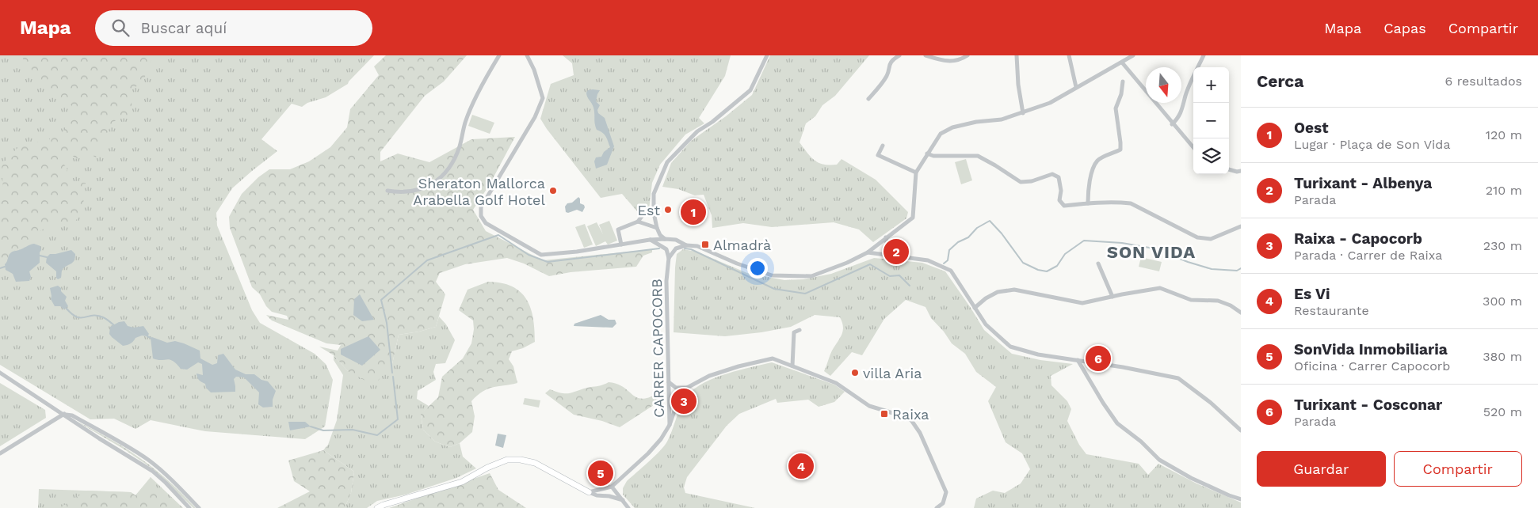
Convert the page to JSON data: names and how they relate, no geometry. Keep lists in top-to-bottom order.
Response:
{
  "streets": {
    "street": ["CARRER CAPOCORB"]
  },
  "districts": ["SON VIDA"],
  "places": {
    "other": ["Sheraton Mallorca Arabella Golf Hotel", "Est", "villa Aria"],
    "transit": ["Almadrà", "Raixa"]
  },
  "north": "bottom",
  "page": {
    "header": "Mapa",
    "search": "Buscar aquí",
    "nav": ["Mapa", "Capas", "Compartir"],
    "heading": ["Cerca", "6 resultados"],
    "map_buttons": ["+", "−"],
    "list": [
      {
        "mark": "1",
        "name": "Oest",
        "note": "Lugar · Plaça de Son Vida",
        "value": "120 m"
      },
      {
        "mark": "2",
        "name": "Turixant - Albenya",
        "note": "Parada",
        "value": "210 m"
      },
      {
        "mark": "3",
        "name": "Raixa - Capocorb",
        "note": "Parada · Carrer de Raixa",
        "value": "230 m"
      },
      {
        "mark": "4",
        "name": "Es Vi",
        "note": "Restaurante",
        "value": "300 m"
      },
      {
        "mark": "5",
        "name": "SonVida Inmobiliaria",
        "note": "Oficina · Carrer Capocorb",
        "value": "380 m"
      },
      {
        "mark": "6",
        "name": "Turixant - Cosconar",
        "note": "Parada",
        "value": "520 m"
      }
    ],
    "pins": [
      "1",
      "2",
      "6",
      "3",
      "4",
      "5"
    ],
    "buttons": ["Guardar", "Compartir"]
  }
}
